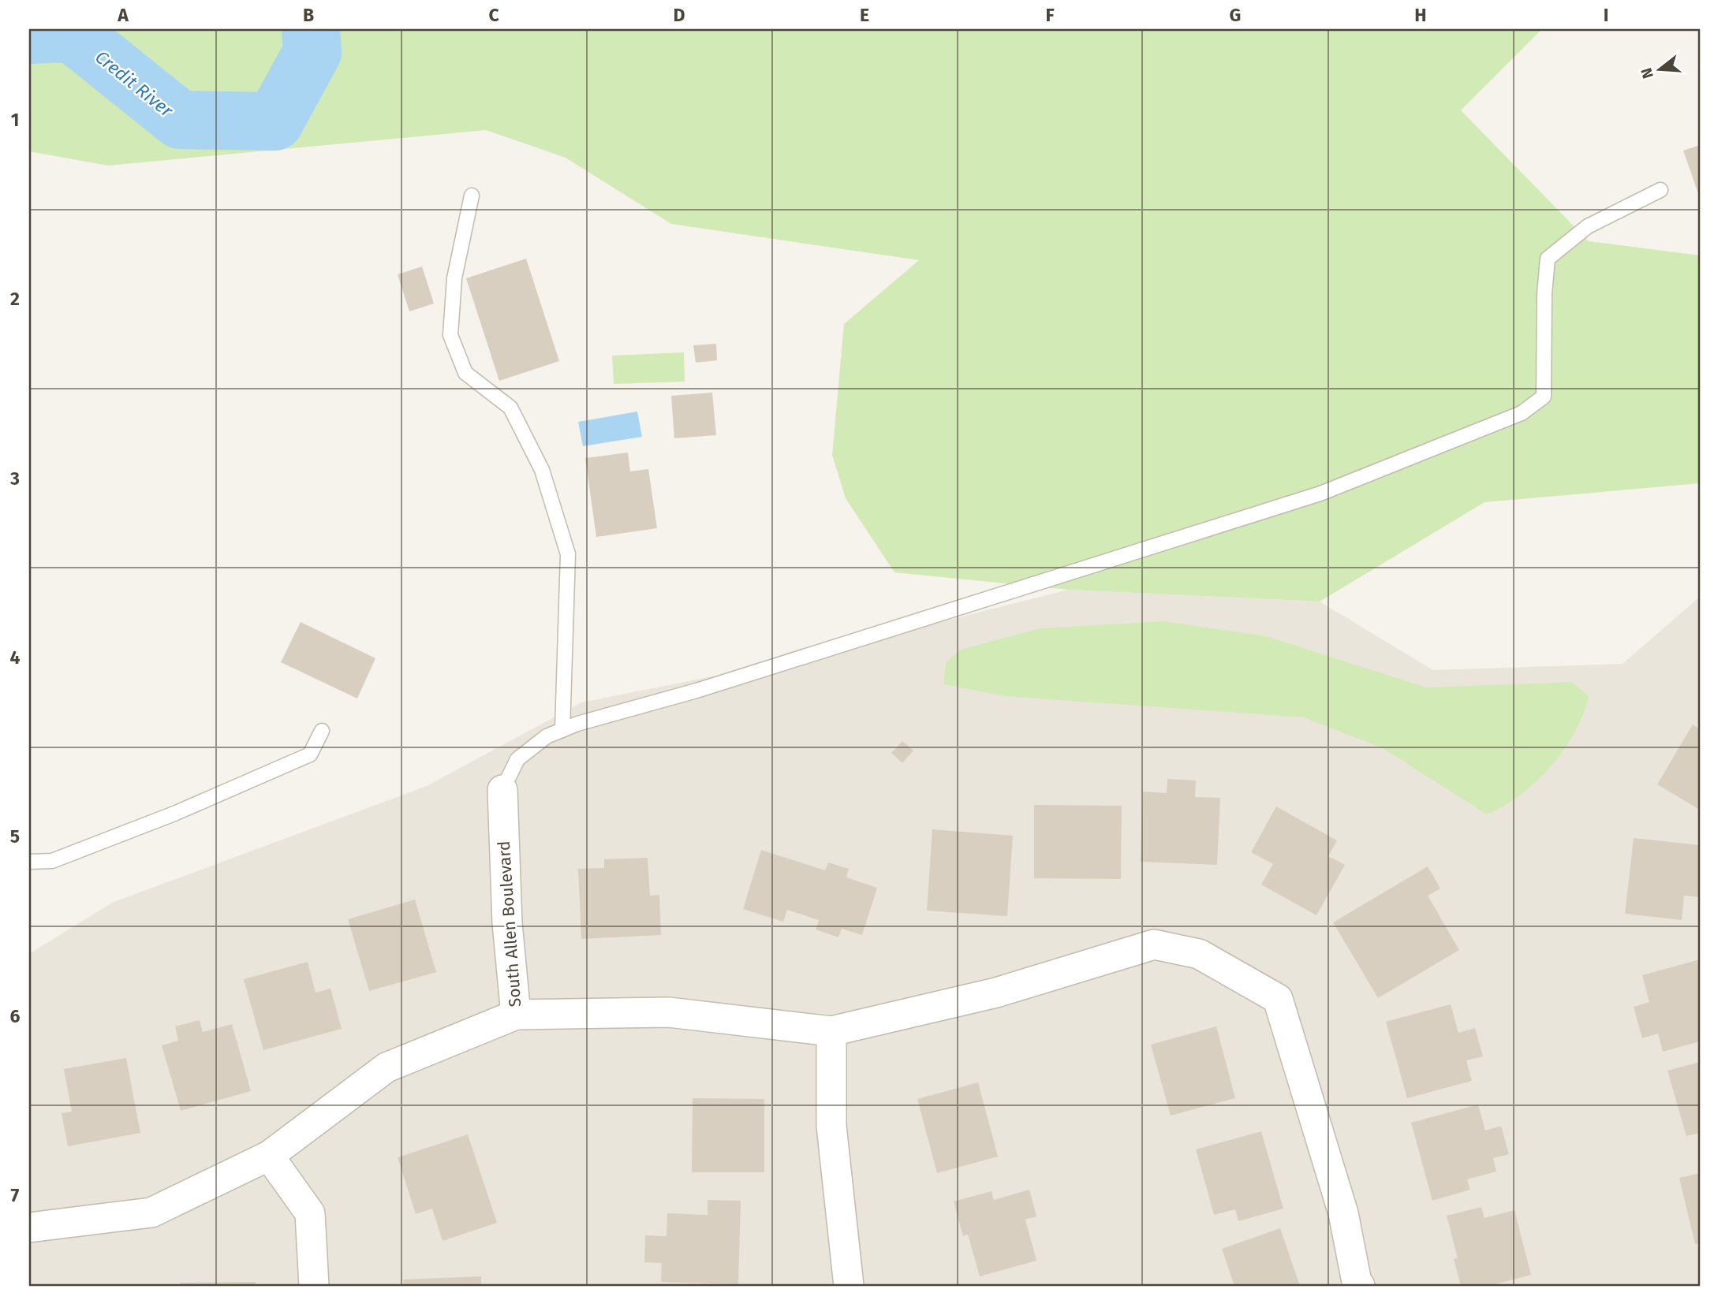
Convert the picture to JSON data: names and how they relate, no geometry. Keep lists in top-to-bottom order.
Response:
{
  "streets": {
    "street": ["South Allen Boulevard"]
  },
  "water": ["Credit River"],
  "north": "left",
  "grid": {
    "columns": [
      "A",
      "B",
      "C",
      "D",
      "E",
      "F",
      "G",
      "H",
      "I"
    ],
    "rows": [
      "1",
      "2",
      "3",
      "4",
      "5",
      "6",
      "7"
    ]
  }
}
